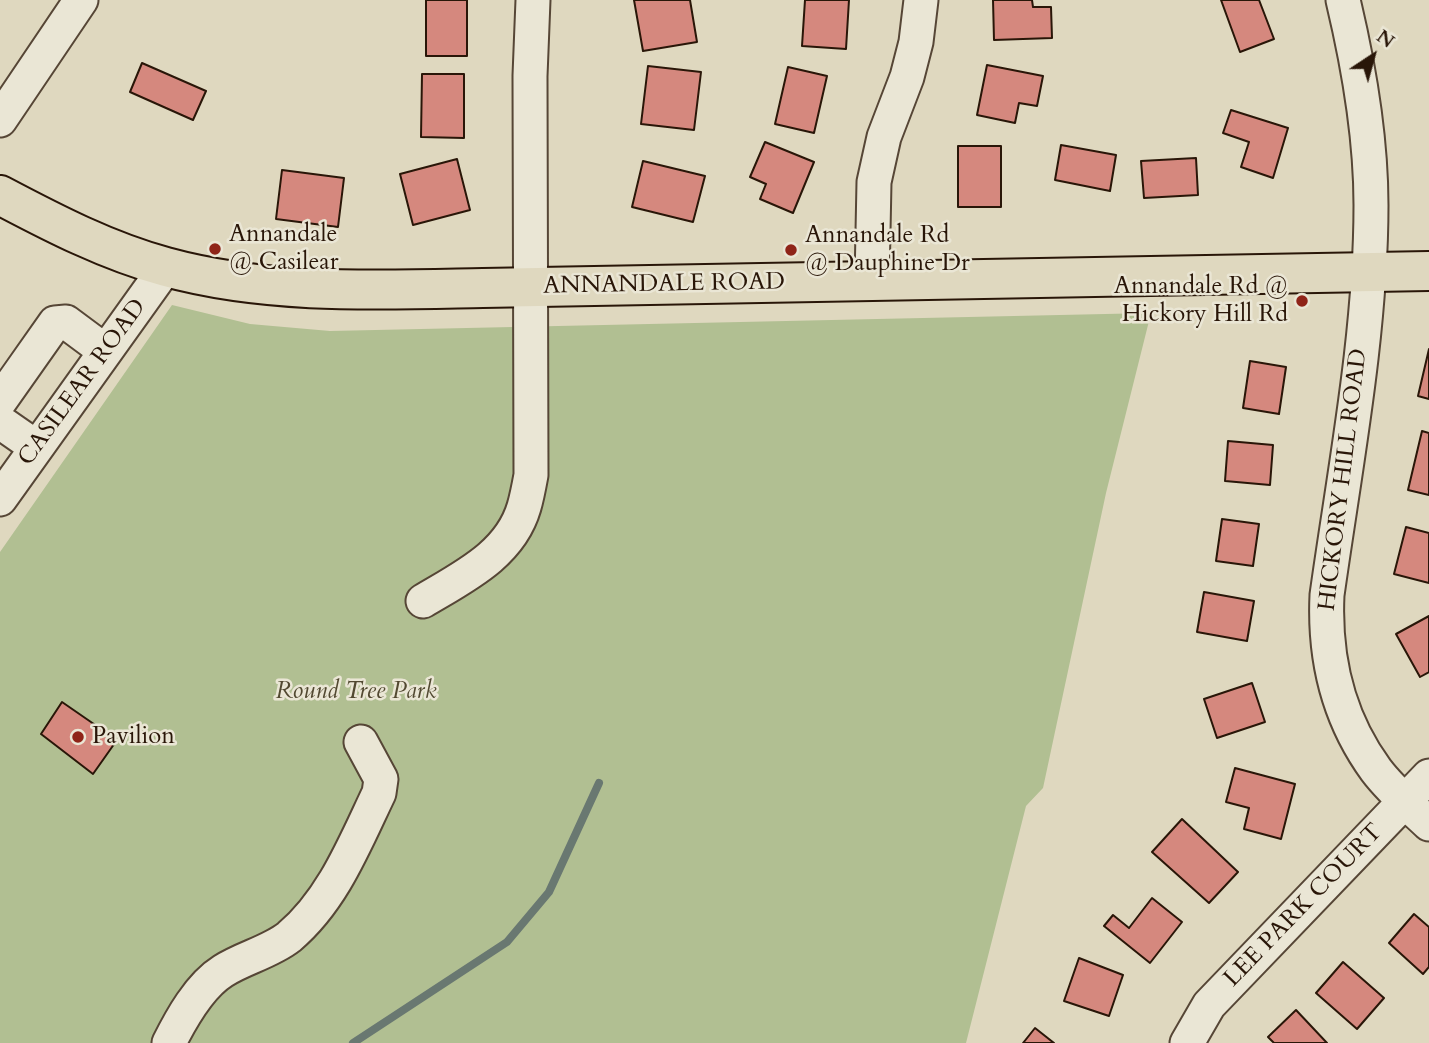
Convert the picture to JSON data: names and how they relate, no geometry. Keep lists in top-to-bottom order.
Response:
{
  "streets": {
    "main road": ["ANNANDALE ROAD"],
    "street": ["CASILEAR ROAD", "HICKORY HILL ROAD", "LEE PARK COURT"]
  },
  "crossings": [
    ["ANNANDALE ROAD", "CASILEAR ROAD"],
    ["ANNANDALE ROAD", "HICKORY HILL ROAD"],
    ["HICKORY HILL ROAD", "LEE PARK COURT"]
  ],
  "parks": ["Round Tree Park"],
  "places": [
    "Annandale @ Casilear",
    "Annandale Rd @ Dauphine Dr",
    "Annandale Rd @ Hickory Hill Rd",
    "Pavilion"
  ],
  "north": "top right"
}
